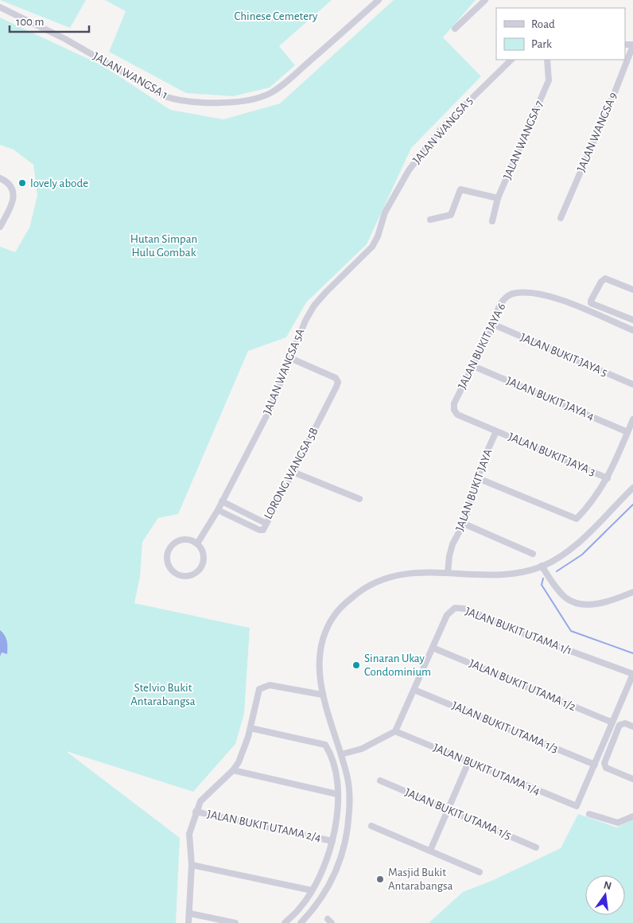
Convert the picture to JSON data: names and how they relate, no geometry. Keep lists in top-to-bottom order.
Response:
{
  "streets": {
    "street": [
      "JALAN WANGSA 1",
      "JALAN WANGSA 5",
      "JALAN WANGSA 9",
      "JALAN WANGSA 7",
      "JALAN BUKIT JAYA 6",
      "JALAN BUKIT JAYA 5",
      "JALAN WANGSA 5A",
      "JALAN BUKIT JAYA 4",
      "JALAN BUKIT JAYA 3",
      "LORONG WANGSA 5B",
      "JALAN BUKIT JAYA",
      "JALAN BUKIT UTAMA 1/1",
      "JALAN BUKIT UTAMA 1/2",
      "JALAN BUKIT UTAMA 1/3",
      "JALAN BUKIT UTAMA 1/4",
      "JALAN BUKIT UTAMA 1/5",
      "JALAN BUKIT UTAMA 2/4"
    ]
  },
  "crossings": [
    ["JALAN WANGSA 5", "JALAN WANGSA 5A"],
    ["JALAN BUKIT JAYA 6", "JALAN BUKIT JAYA 5"],
    ["JALAN BUKIT JAYA 6", "JALAN BUKIT JAYA 4"],
    ["JALAN BUKIT JAYA 6", "JALAN BUKIT JAYA 3"],
    ["JALAN BUKIT JAYA 6", "JALAN BUKIT JAYA"],
    ["JALAN WANGSA 5A", "LORONG WANGSA 5B"],
    ["JALAN BUKIT JAYA 3", "JALAN BUKIT JAYA"],
    ["JALAN BUKIT UTAMA 1/1", "JALAN BUKIT UTAMA 1/2"],
    ["JALAN BUKIT UTAMA 1/1", "JALAN BUKIT UTAMA 1/3"],
    ["JALAN BUKIT UTAMA 1/1", "JALAN BUKIT UTAMA 1/4"],
    ["JALAN BUKIT UTAMA 1/3", "JALAN BUKIT UTAMA 1/4"]
  ],
  "parks": ["Chinese Cemetery", "Hutan Simpan Hulu Gombak", "Stelvio Bukit Antarabangsa"],
  "places": ["lovely abode", "Sinaran Ukay Condominium", "Masjid Bukit Antarabangsa"],
  "legend": ["Road", "Park"],
  "scale_bar": "100 m",
  "north": "top"
}
